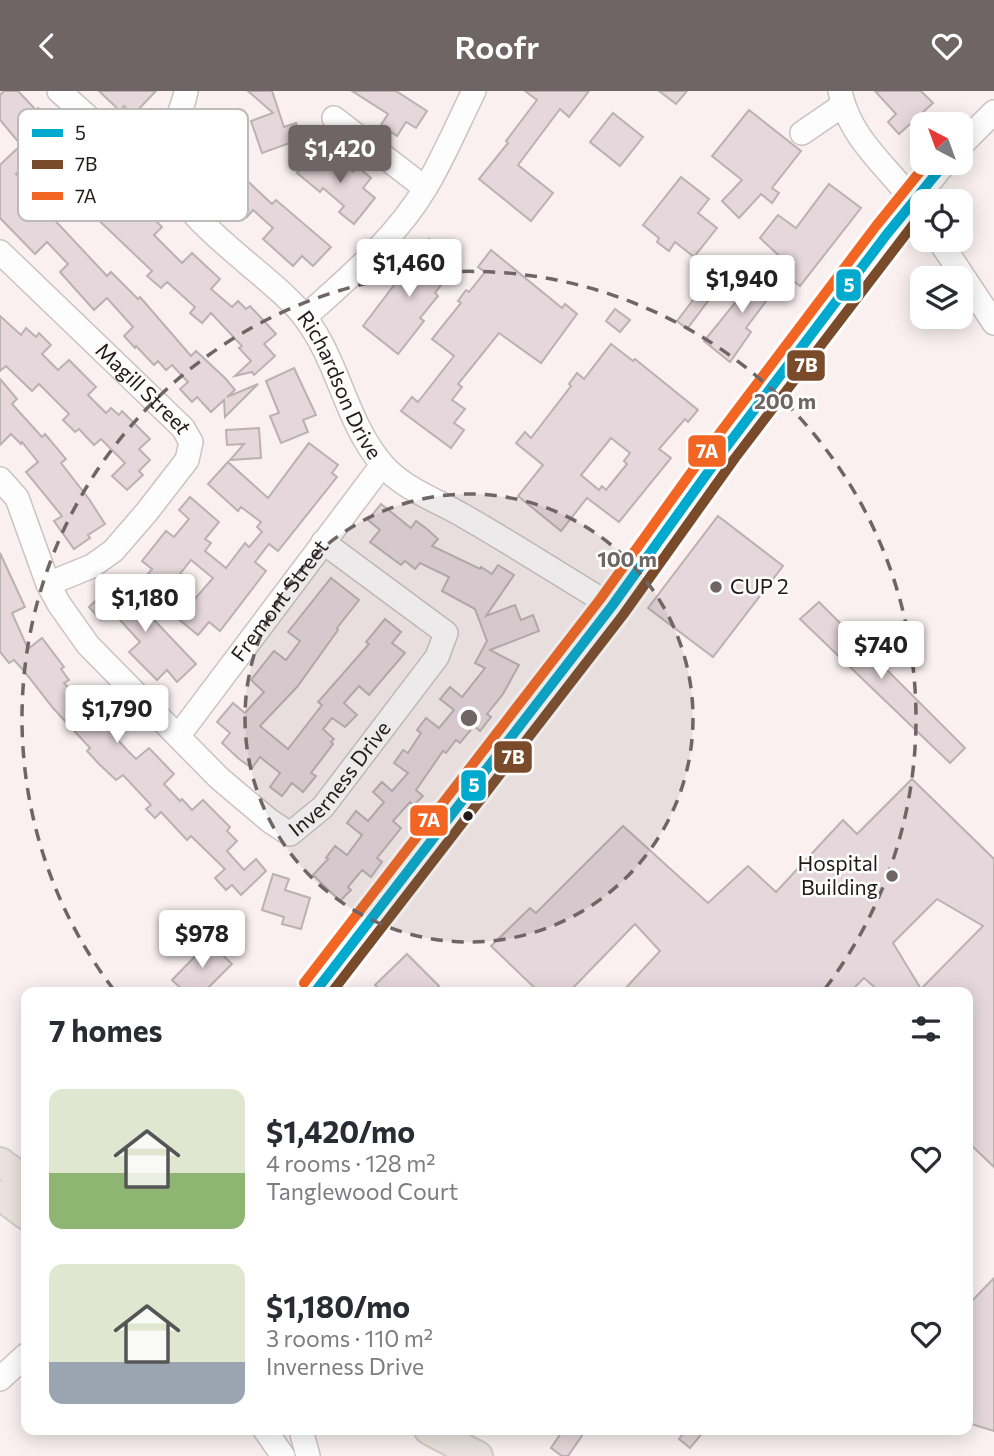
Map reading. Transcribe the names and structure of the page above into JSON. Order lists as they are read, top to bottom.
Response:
{
  "streets": {
    "street": [
      "Richardson Drive",
      "Magill Street",
      "Fremont Street",
      "Inverness Drive"
    ]
  },
  "crossings": [
    ["Richardson Drive", "Fremont Street"],
    ["Magill Street", "Inverness Drive"],
    ["Fremont Street", "Inverness Drive"]
  ],
  "places": ["CUP 2", "Hospital Building"],
  "lines": ["transit line 5", "transit line 7A", "transit line 7B"],
  "legend": ["5", "7B", "7A"],
  "north": "top left",
  "page": {
    "header": "Roofr",
    "price": [
      "$1,420",
      "$1,460",
      "$1,940",
      "$1,180",
      "$740",
      "$1,790",
      "$978"
    ],
    "heading": "7 homes",
    "list": [
      {
        "name": "$1,420/mo",
        "note": "4 rooms · 128 m² · Tanglewood Court"
      },
      {
        "name": "$1,180/mo",
        "note": "3 rooms · 110 m² · Inverness Drive"
      }
    ]
  },
  "rings": ["200 m", "100 m"]
}
